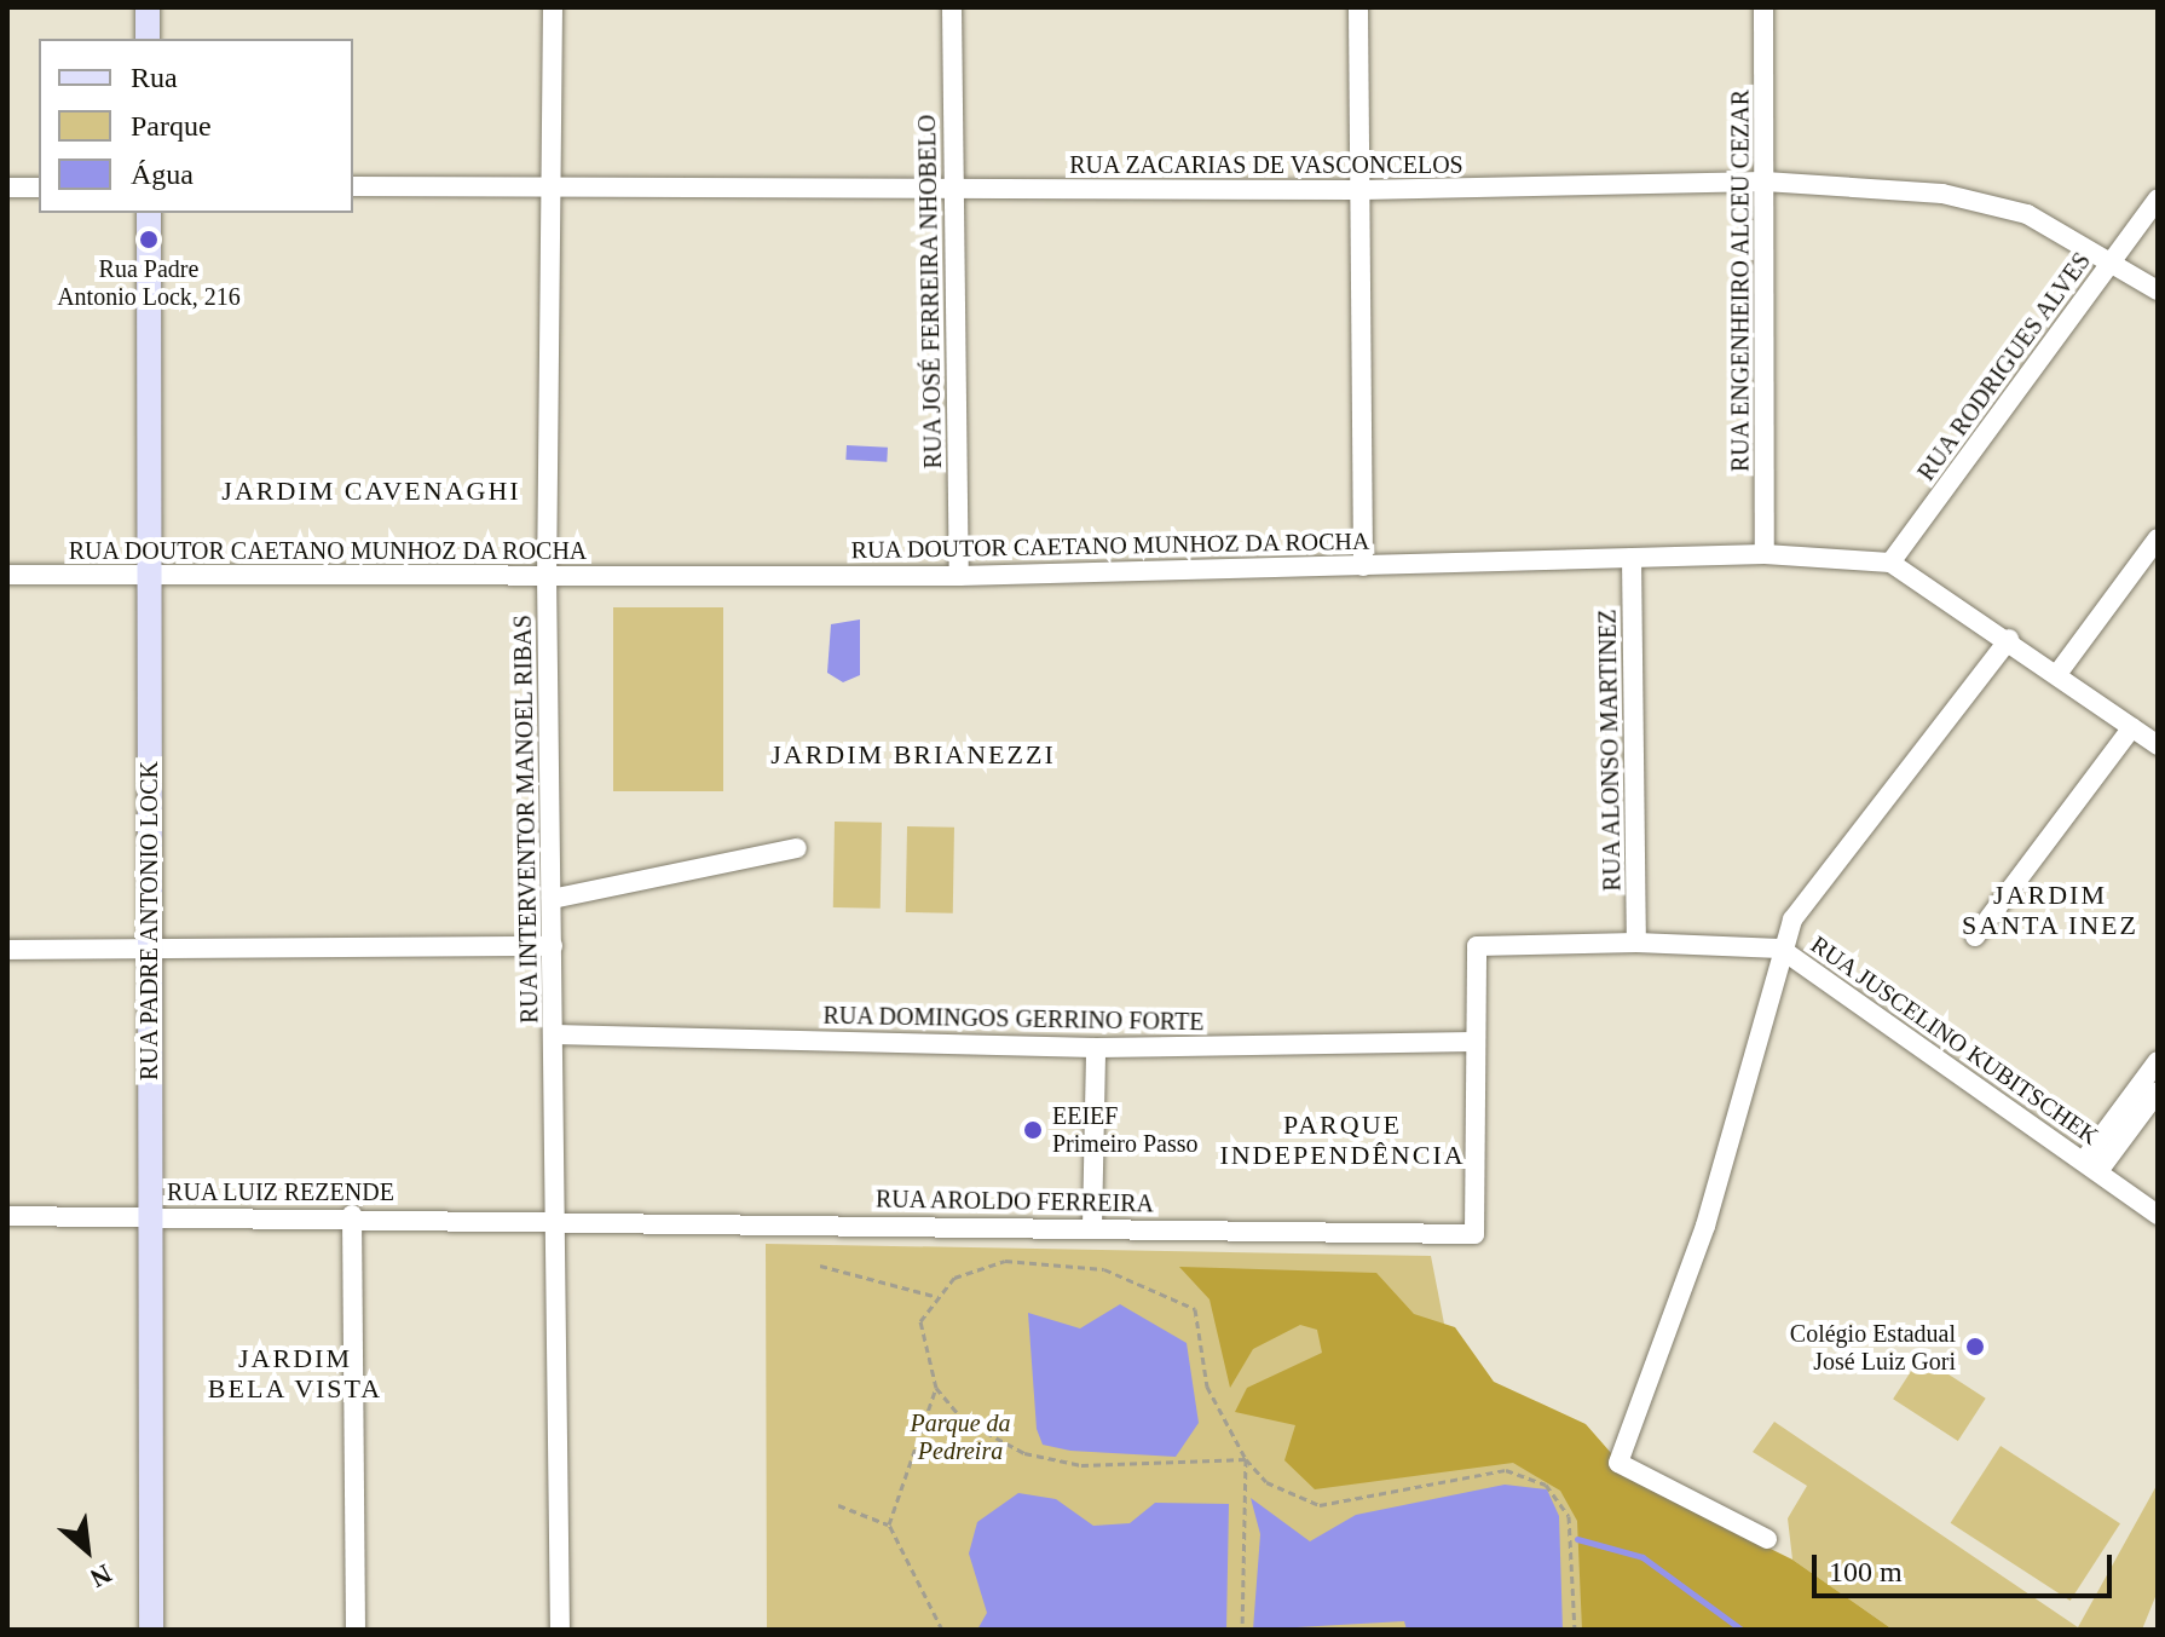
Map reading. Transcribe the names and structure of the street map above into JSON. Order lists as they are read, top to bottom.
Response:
{
  "streets": {
    "main road": ["RUA PADRE ANTONIO LOCK"],
    "street": [
      "RUA ZACARIAS DE VASCONCELOS",
      "RUA ENGENHEIRO ALCEU CEZAR",
      "RUA JOSÉ FERREIRA NHOBELO",
      "RUA RODRIGUES ALVES",
      "RUA DOUTOR CAETANO MUNHOZ DA ROCHA",
      "RUA ALONSO MARTINEZ",
      "RUA INTERVENTOR MANOEL RIBAS",
      "RUA DOMINGOS GERRINO FORTE",
      "RUA JUSCELINO KUBITSCHEK",
      "RUA LUIZ REZENDE",
      "RUA AROLDO FERREIRA"
    ]
  },
  "crossings": [
    ["RUA ZACARIAS DE VASCONCELOS", "RUA ENGENHEIRO ALCEU CEZAR"],
    ["RUA ZACARIAS DE VASCONCELOS", "RUA JOSÉ FERREIRA NHOBELO"],
    ["RUA ZACARIAS DE VASCONCELOS", "RUA RODRIGUES ALVES"],
    ["RUA ZACARIAS DE VASCONCELOS", "RUA INTERVENTOR MANOEL RIBAS"],
    ["RUA ENGENHEIRO ALCEU CEZAR", "RUA DOUTOR CAETANO MUNHOZ DA ROCHA"],
    ["RUA JOSÉ FERREIRA NHOBELO", "RUA DOUTOR CAETANO MUNHOZ DA ROCHA"],
    ["RUA RODRIGUES ALVES", "RUA DOUTOR CAETANO MUNHOZ DA ROCHA"],
    ["RUA DOUTOR CAETANO MUNHOZ DA ROCHA", "RUA ALONSO MARTINEZ"],
    ["RUA DOUTOR CAETANO MUNHOZ DA ROCHA", "RUA INTERVENTOR MANOEL RIBAS"],
    ["RUA DOUTOR CAETANO MUNHOZ DA ROCHA", "RUA PADRE ANTONIO LOCK"],
    ["RUA ALONSO MARTINEZ", "RUA JUSCELINO KUBITSCHEK"],
    ["RUA INTERVENTOR MANOEL RIBAS", "RUA DOMINGOS GERRINO FORTE"],
    ["RUA INTERVENTOR MANOEL RIBAS", "RUA LUIZ REZENDE"],
    ["RUA INTERVENTOR MANOEL RIBAS", "RUA AROLDO FERREIRA"],
    ["RUA PADRE ANTONIO LOCK", "RUA LUIZ REZENDE"],
    ["RUA DOMINGOS GERRINO FORTE", "RUA JUSCELINO KUBITSCHEK"],
    ["RUA DOMINGOS GERRINO FORTE", "RUA AROLDO FERREIRA"],
    ["RUA JUSCELINO KUBITSCHEK", "RUA AROLDO FERREIRA"],
    ["RUA LUIZ REZENDE", "RUA AROLDO FERREIRA"]
  ],
  "districts": [
    "JARDIM CAVENAGHI",
    "JARDIM BRIANEZZI",
    "JARDIM SANTA INEZ",
    "PARQUE INDEPENDÊNCIA",
    "JARDIM BELA VISTA"
  ],
  "parks": ["Parque da Pedreira"],
  "places": ["Rua Padre Antonio Lock, 216", "EEIEF Primeiro Passo", "Colégio Estadual José Luiz Gori"],
  "legend": ["Rua", "Parque", "Água"],
  "scale_bar": "100 m",
  "north": "bottom right"
}
